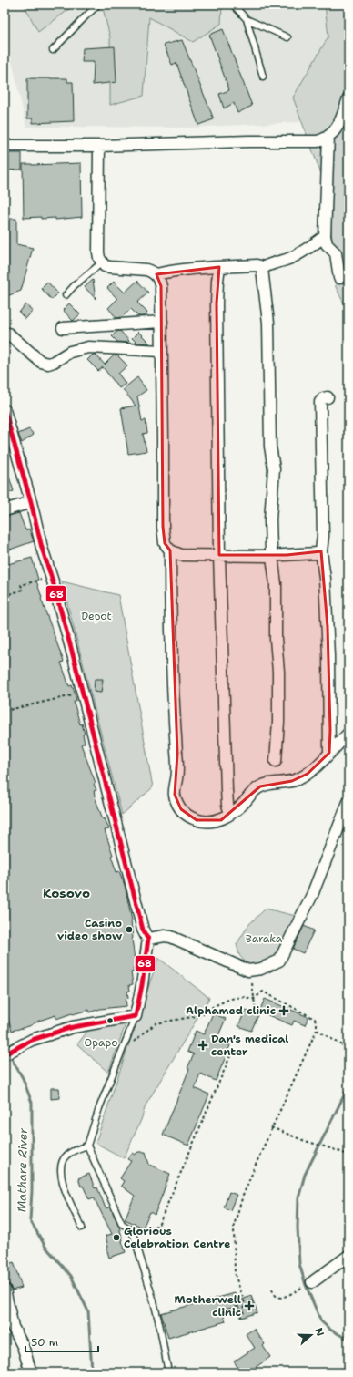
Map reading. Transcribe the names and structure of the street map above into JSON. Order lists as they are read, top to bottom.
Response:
{
  "districts": ["Kosovo"],
  "water": ["Mathare River"],
  "parks": ["Depot", "Baraka", "Opapo"],
  "places": {
    "other": ["Casino video show", "Glorious Celebration Centre"],
    "health": ["Alphamed clinic", "Dan's medical center", "Motherwell clinic"]
  },
  "lines": ["transit line 68"],
  "scale_bar": "50 m",
  "north": "right"
}
